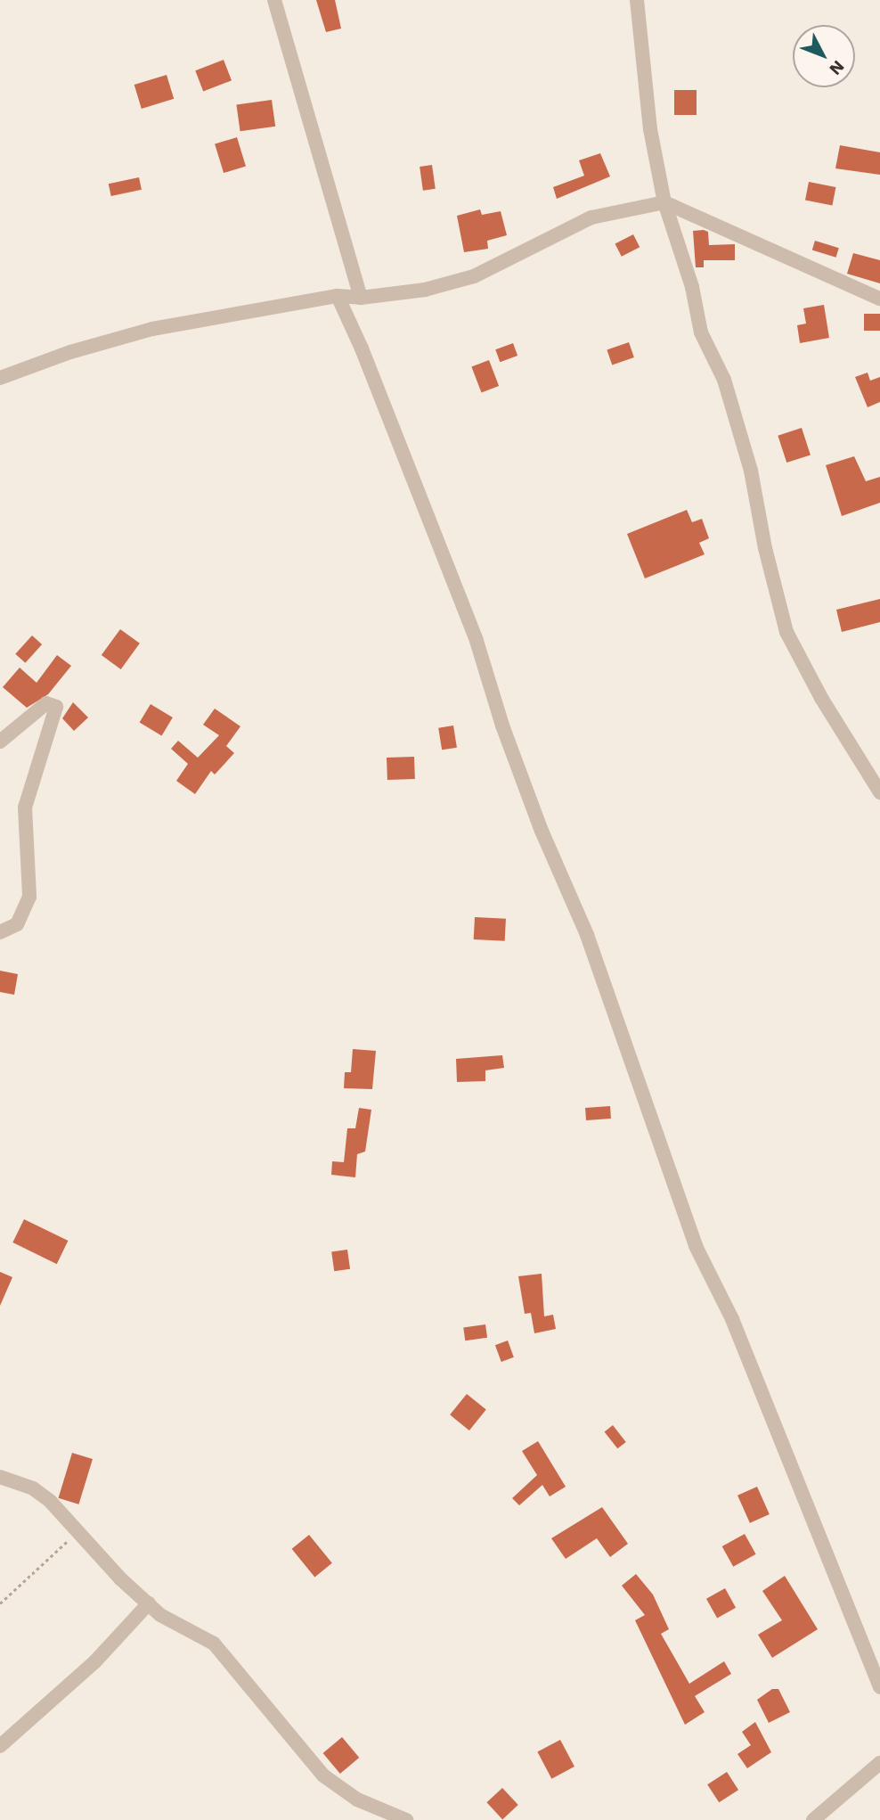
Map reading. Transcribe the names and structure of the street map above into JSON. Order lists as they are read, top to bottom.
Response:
{
  "north": "bottom right"
}
